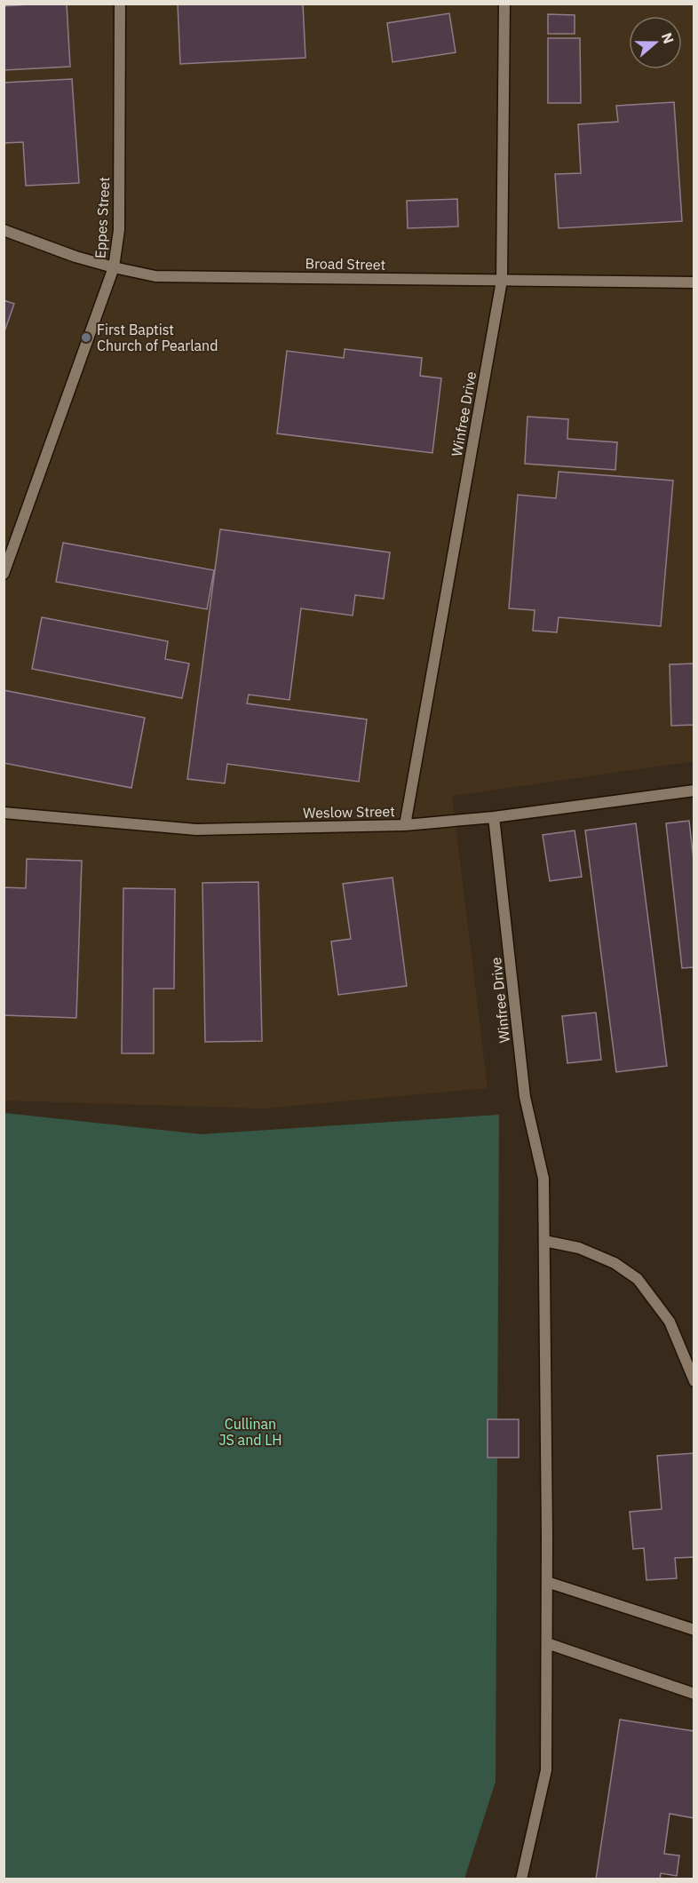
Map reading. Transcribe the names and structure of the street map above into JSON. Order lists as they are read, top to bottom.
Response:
{
  "streets": {
    "street": [
      "Eppes Street",
      "Broad Street",
      "Winfree Drive",
      "Weslow Street"
    ]
  },
  "crossings": [
    ["Eppes Street", "Broad Street"],
    ["Broad Street", "Winfree Drive"],
    ["Winfree Drive", "Weslow Street"]
  ],
  "parks": ["Cullinan JS and LH"],
  "places": ["First Baptist Church of Pearland"],
  "north": "right"
}
